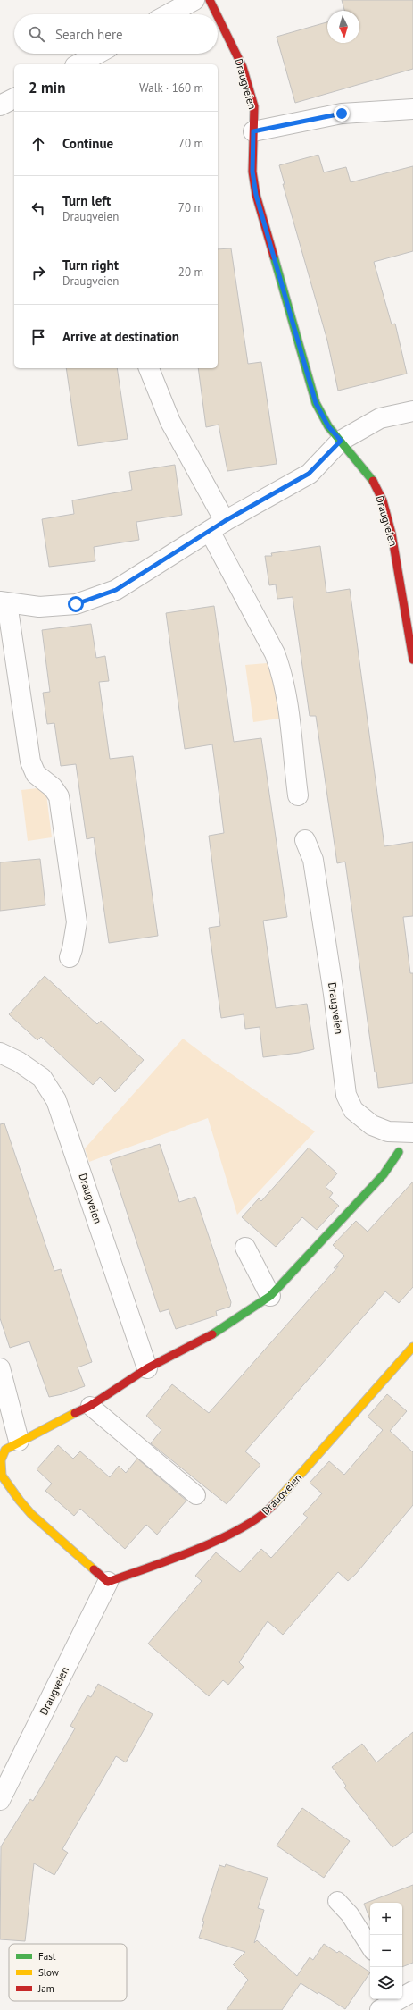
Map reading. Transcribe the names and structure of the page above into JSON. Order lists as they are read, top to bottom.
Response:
{
  "streets": {
    "street": ["Draugveien"]
  },
  "legend": ["Fast", "Slow", "Jam"],
  "north": "bottom",
  "page": {
    "search": "Search here",
    "heading": ["2 min", "Walk · 160 m"],
    "list": [
      ["Continue", "70 m"],
      ["Turn left", "Draugveien", "70 m"],
      ["Turn right", "Draugveien", "20 m"],
      "Arrive at destination"
    ],
    "map_buttons": ["+", "−"]
  }
}
